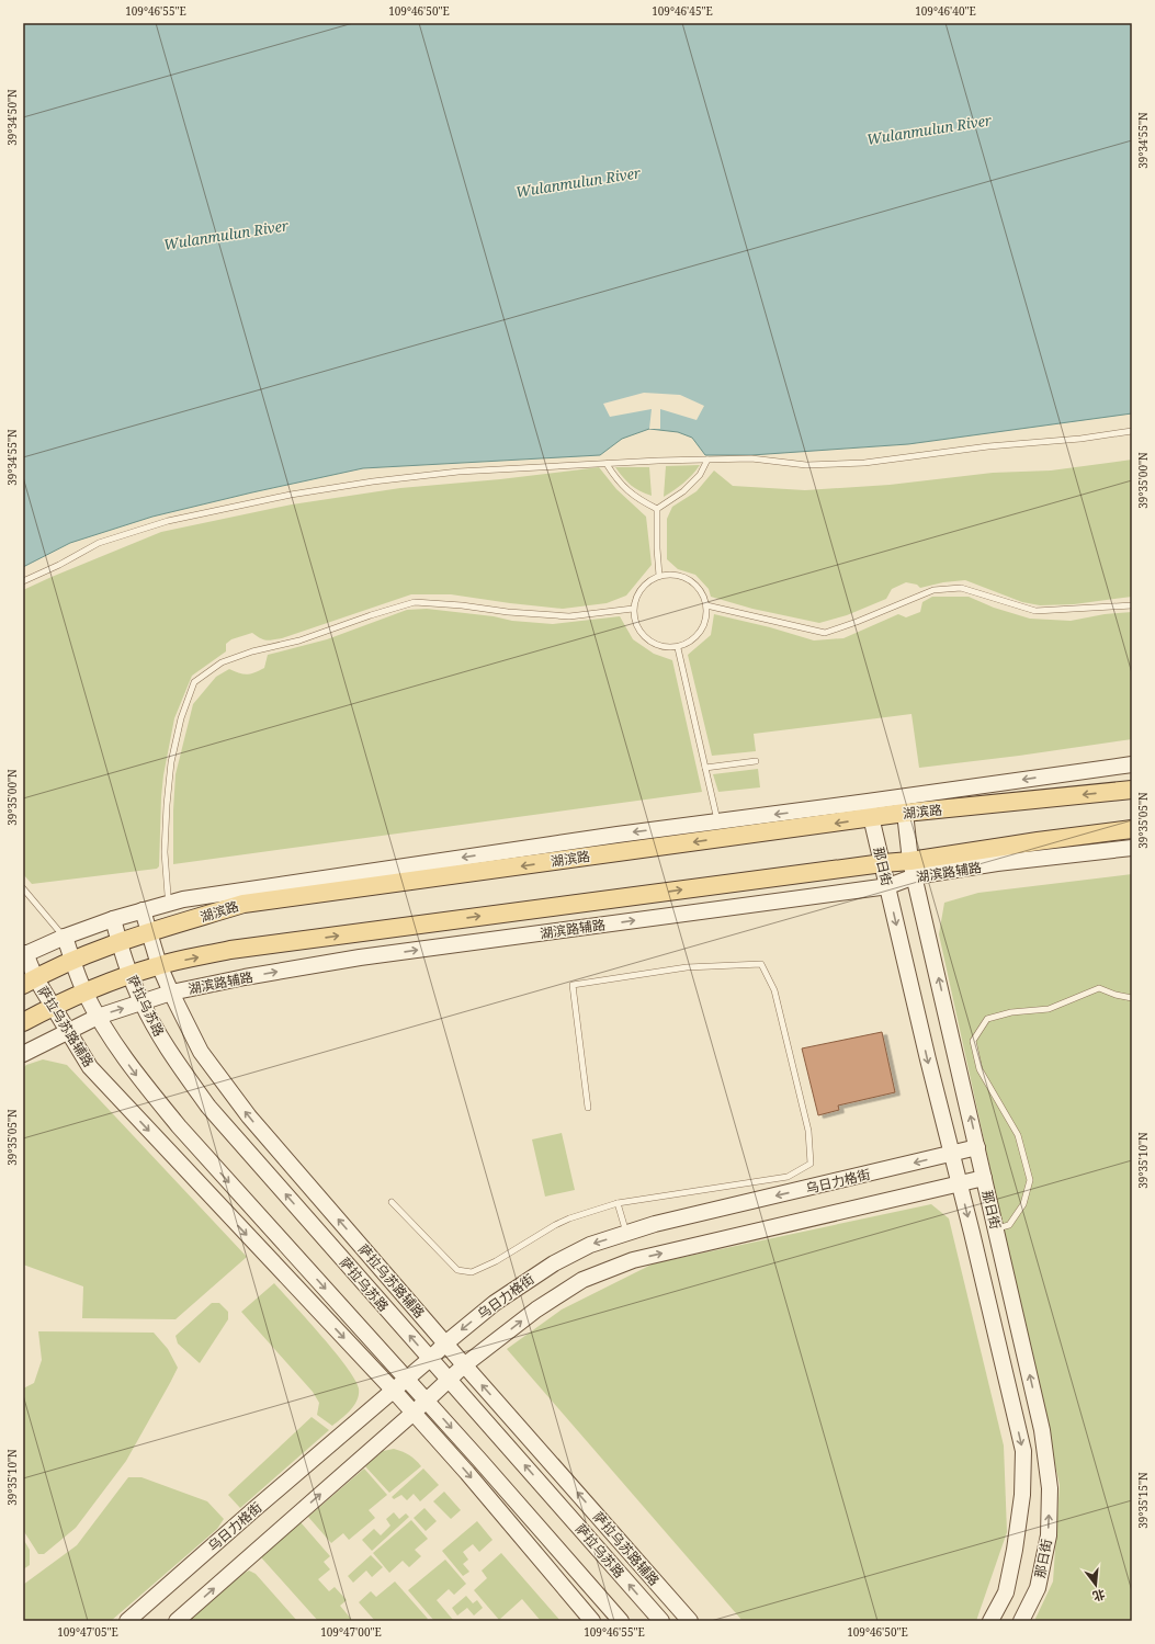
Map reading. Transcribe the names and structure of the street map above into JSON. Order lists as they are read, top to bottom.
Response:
{
  "streets": {
    "main road": ["湖滨路"],
    "street": [
      "那日街",
      "湖滨路辅路",
      "萨拉乌苏路",
      "萨拉乌苏路辅路",
      "乌日力格街"
    ]
  },
  "crossings": [
    ["湖滨路", "那日街"],
    ["湖滨路", "萨拉乌苏路"],
    ["湖滨路", "萨拉乌苏路辅路"],
    ["那日街", "湖滨路辅路"],
    ["那日街", "乌日力格街"],
    ["湖滨路辅路", "萨拉乌苏路"],
    ["湖滨路辅路", "萨拉乌苏路辅路"],
    ["萨拉乌苏路", "乌日力格街"],
    ["萨拉乌苏路辅路", "乌日力格街"]
  ],
  "water": ["Wulanmulun River"],
  "north": "bottom",
  "coordinates": [
    "109°46'55\"E",
    "109°46'50\"E",
    "109°46'45\"E",
    "109°46'40\"E",
    "39°34'50\"N",
    "39°34'55\"N",
    "39°35'00\"N",
    "39°35'05\"N",
    "39°35'10\"N",
    "39°35'15\"N",
    "109°47'05\"E",
    "109°47'00\"E"
  ]
}
